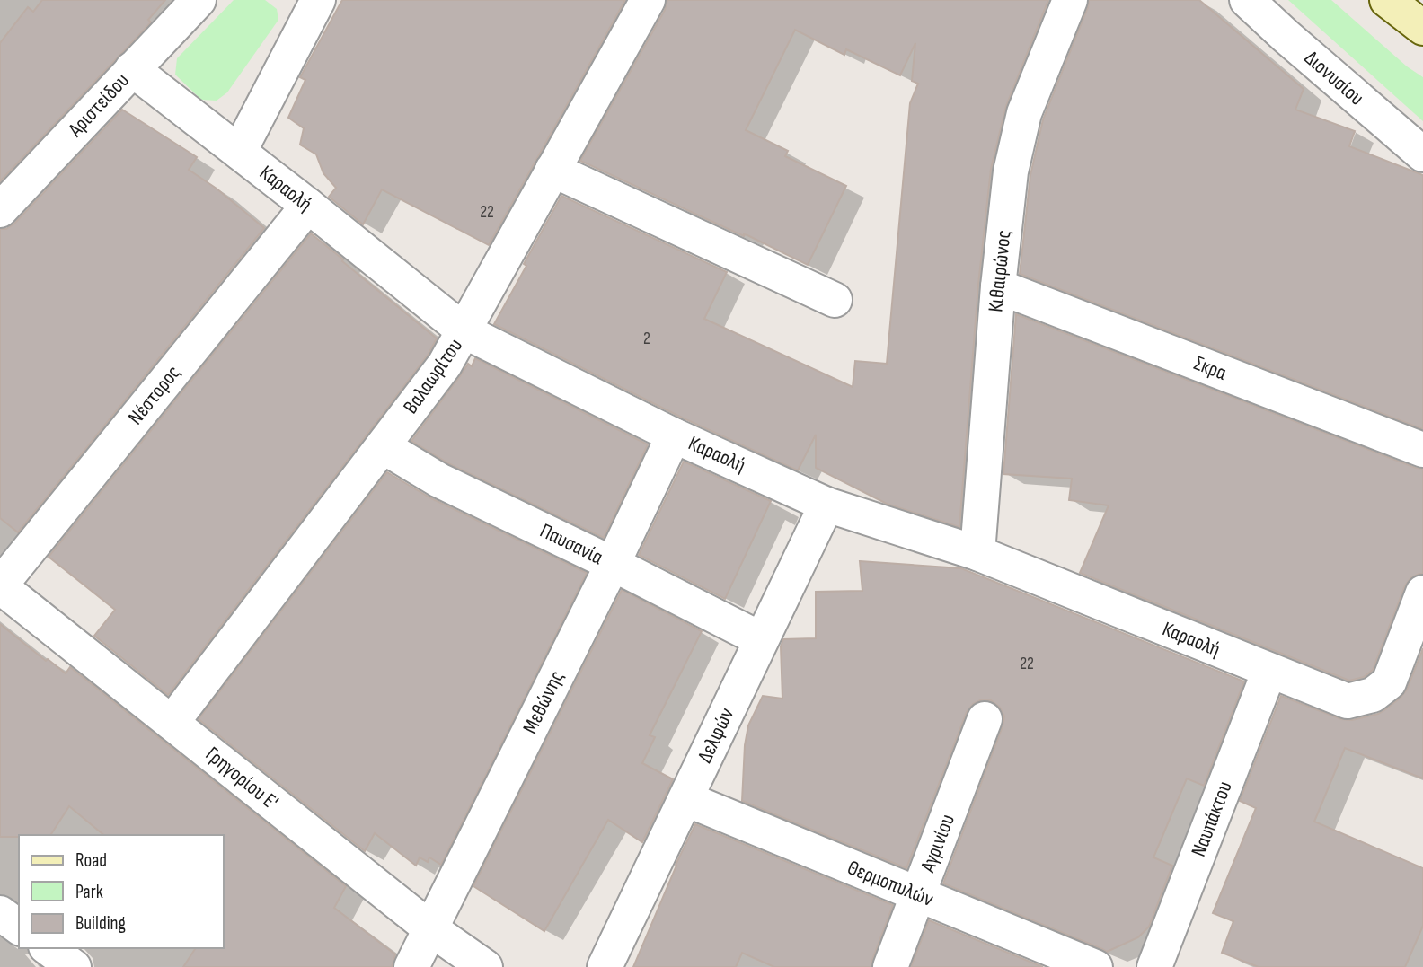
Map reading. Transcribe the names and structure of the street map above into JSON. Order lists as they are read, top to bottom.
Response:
{
  "streets": {
    "street": [
      "Διονυσίου",
      "Αριστείδου",
      "Καραολή",
      "Κιθαιρώνος",
      "Σκρα",
      "Βαλαωρίτου",
      "Νέστορος",
      "Παυσανία",
      "Μεθώνης",
      "Δελφών",
      "Γρηγορίου Ε'",
      "Ναυπάκτου",
      "Αγρινίου",
      "Θερμοπυλών"
    ]
  },
  "crossings": [
    ["Αριστείδου", "Καραολή"],
    ["Καραολή", "Κιθαιρώνος"],
    ["Καραολή", "Βαλαωρίτου"],
    ["Καραολή", "Νέστορος"],
    ["Καραολή", "Μεθώνης"],
    ["Καραολή", "Δελφών"],
    ["Καραολή", "Ναυπάκτου"],
    ["Κιθαιρώνος", "Σκρα"],
    ["Βαλαωρίτου", "Παυσανία"],
    ["Βαλαωρίτου", "Γρηγορίου Ε'"],
    ["Νέστορος", "Γρηγορίου Ε'"],
    ["Παυσανία", "Μεθώνης"],
    ["Παυσανία", "Δελφών"],
    ["Μεθώνης", "Γρηγορίου Ε'"],
    ["Δελφών", "Θερμοπυλών"],
    ["Αγρινίου", "Θερμοπυλών"]
  ],
  "house_numbers": ["22", "2", "22"],
  "legend": ["Road", "Park", "Building"]
}
